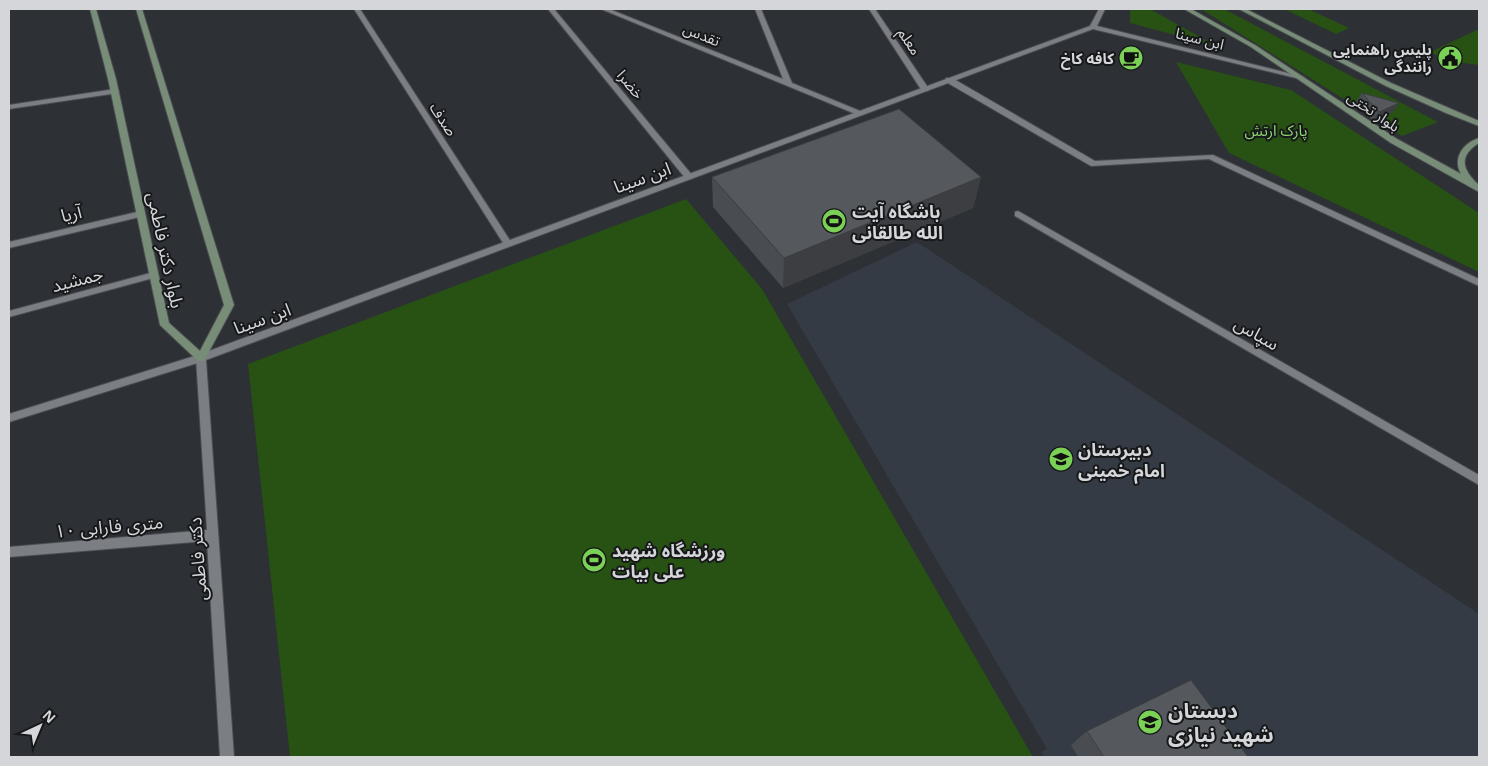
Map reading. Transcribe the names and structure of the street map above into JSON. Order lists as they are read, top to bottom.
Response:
{
  "streets": {
    "main road": ["بلوار تختی", "بلوار دکتر فاطمی"],
    "street": [
      "تقدس",
      "ابن سینا",
      "معلم",
      "خضرا",
      "صدف",
      "آریا",
      "جمشید",
      "سپاس",
      "۱۰ متری فارابی",
      "دکتر فاطمی"
    ]
  },
  "crossings": [
    ["تقدس", "ابن سینا"],
    ["ابن سینا", "معلم"],
    ["ابن سینا", "خضرا"],
    ["ابن سینا", "بلوار تختی"],
    ["ابن سینا", "صدف"],
    ["ابن سینا", "بلوار دکتر فاطمی"],
    ["ابن سینا", "دکتر فاطمی"],
    ["آریا", "بلوار دکتر فاطمی"],
    ["بلوار دکتر فاطمی", "جمشید"],
    ["بلوار دکتر فاطمی", "دکتر فاطمی"],
    ["۱۰ متری فارابی", "دکتر فاطمی"]
  ],
  "parks": ["پارک ارتش"],
  "places": {
    "cafe": ["کافه کاخ"],
    "public building": ["پلیس راهنمایی رانندگی"],
    "sports": ["باشگاه آیت الله طالقانی", "ورزشگاه شهید علی بیات"],
    "school or university": ["دبیرستان امام خمینی", "دبستان شهید نیازی"]
  },
  "north": "top right"
}
